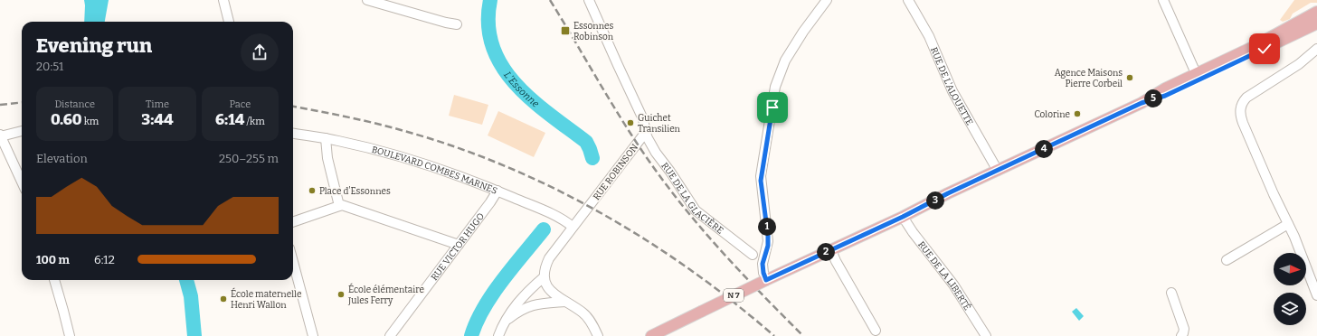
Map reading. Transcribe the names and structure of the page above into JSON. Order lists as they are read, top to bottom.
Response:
{
  "streets": {
    "main road": ["N 7"],
    "street": [
      "RUE DE L'ALOUETTE",
      "BOULEVARD COMBES MARNES",
      "RUE ROBINSON",
      "RUE DE LA GLACIÈRE",
      "RUE VICTOR HUGO",
      "RUE DE LA LIBERTÉ"
    ]
  },
  "crossings": [
    ["RUE DE L'ALOUETTE", "N 7"],
    ["BOULEVARD COMBES MARNES", "RUE ROBINSON"],
    ["BOULEVARD COMBES MARNES", "RUE VICTOR HUGO"],
    ["RUE ROBINSON", "RUE DE LA GLACIÈRE"],
    ["RUE DE LA LIBERTÉ", "N 7"]
  ],
  "water": ["L'Essonne"],
  "places": {
    "transit": ["Essonnes Robinson"],
    "other": [
      "Agence Maisons Pierre Corbeil",
      "Colorine",
      "Guichet Transilien",
      "Place d'Essonnes",
      "École élémentaire Jules Ferry",
      "École maternelle Henri Wallon"
    ]
  },
  "north": "right",
  "page": {
    "heading": ["Evening run", "20:51"],
    "stats": [
      ["Distance", "0.60 km"],
      ["Time", "3:44"],
      ["Pace", "6:14 /km"]
    ],
    "pins": [
      "5",
      "4",
      "3",
      "1",
      "2"
    ],
    "chart": ["Elevation", "250–255 m"],
    "list": [
      {
        "name": "100 m",
        "note": "6:12"
      }
    ]
  }
}
